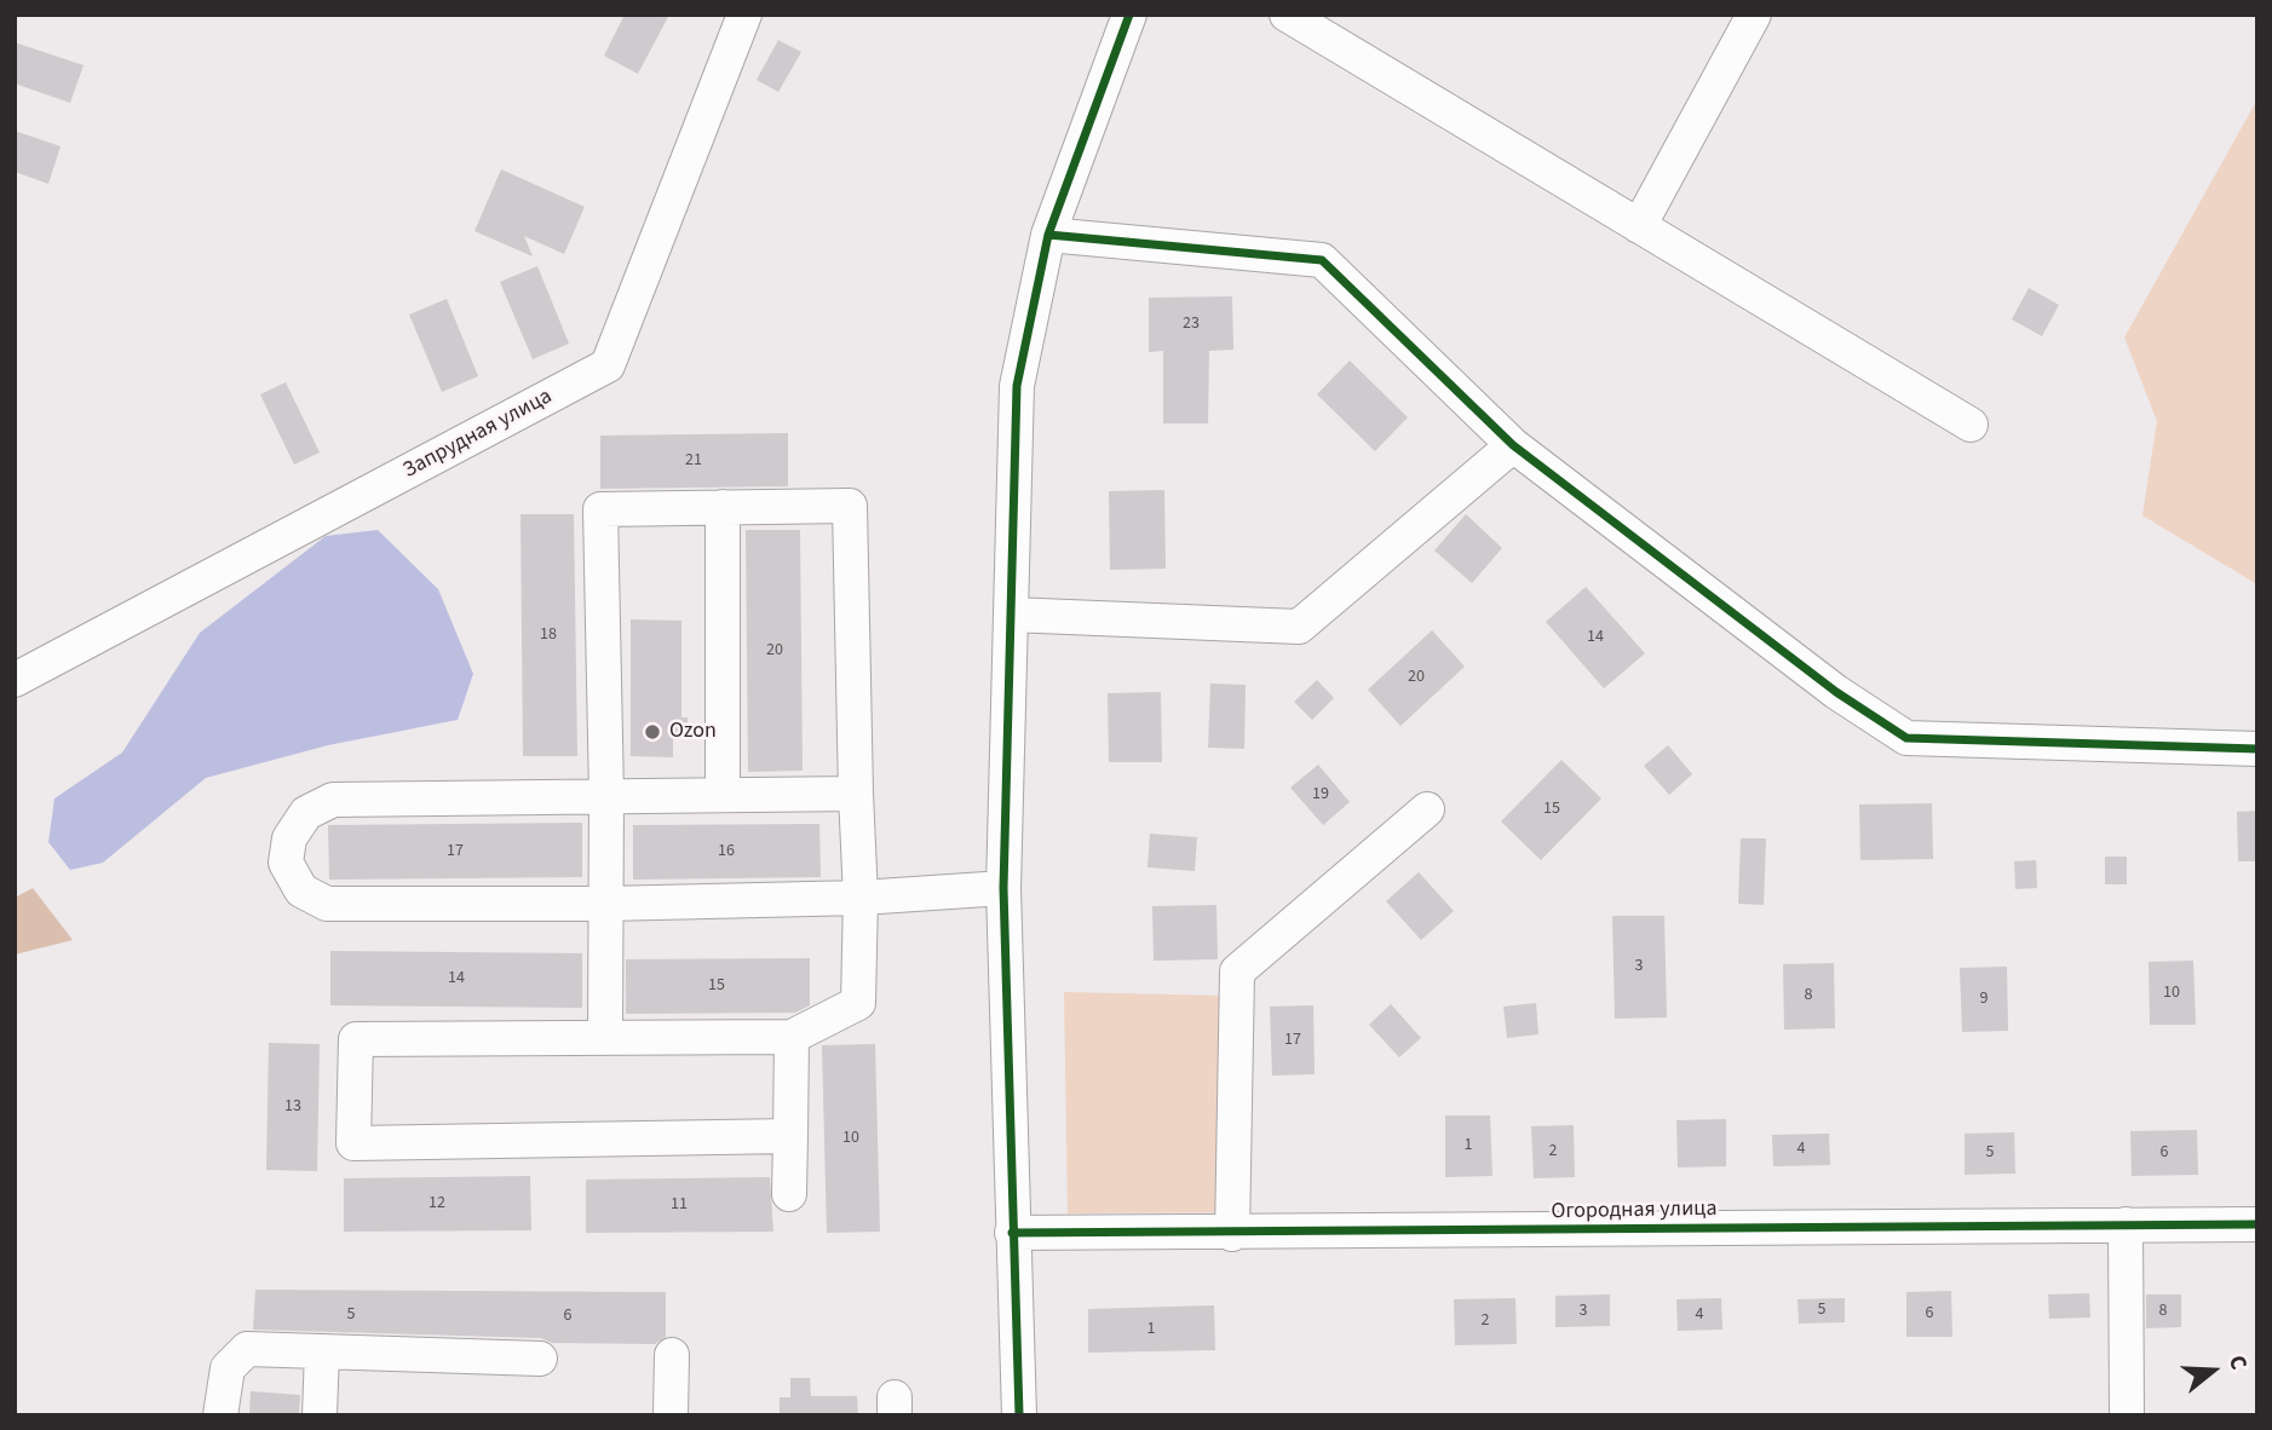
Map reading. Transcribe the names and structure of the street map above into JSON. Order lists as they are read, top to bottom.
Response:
{
  "streets": {
    "street": ["Запрудная улица", "Огородная улица"]
  },
  "places": ["Ozon"],
  "house_numbers": [
    "23",
    "21",
    "18",
    "14",
    "20",
    "20",
    "19",
    "15",
    "17",
    "16",
    "3",
    "14",
    "15",
    "10",
    "8",
    "9",
    "17",
    "13",
    "10",
    "1",
    "4",
    "2",
    "5",
    "6",
    "12",
    "11",
    "5",
    "3",
    "8",
    "6",
    "5",
    "4",
    "6",
    "2",
    "1"
  ],
  "north": "right"
}
